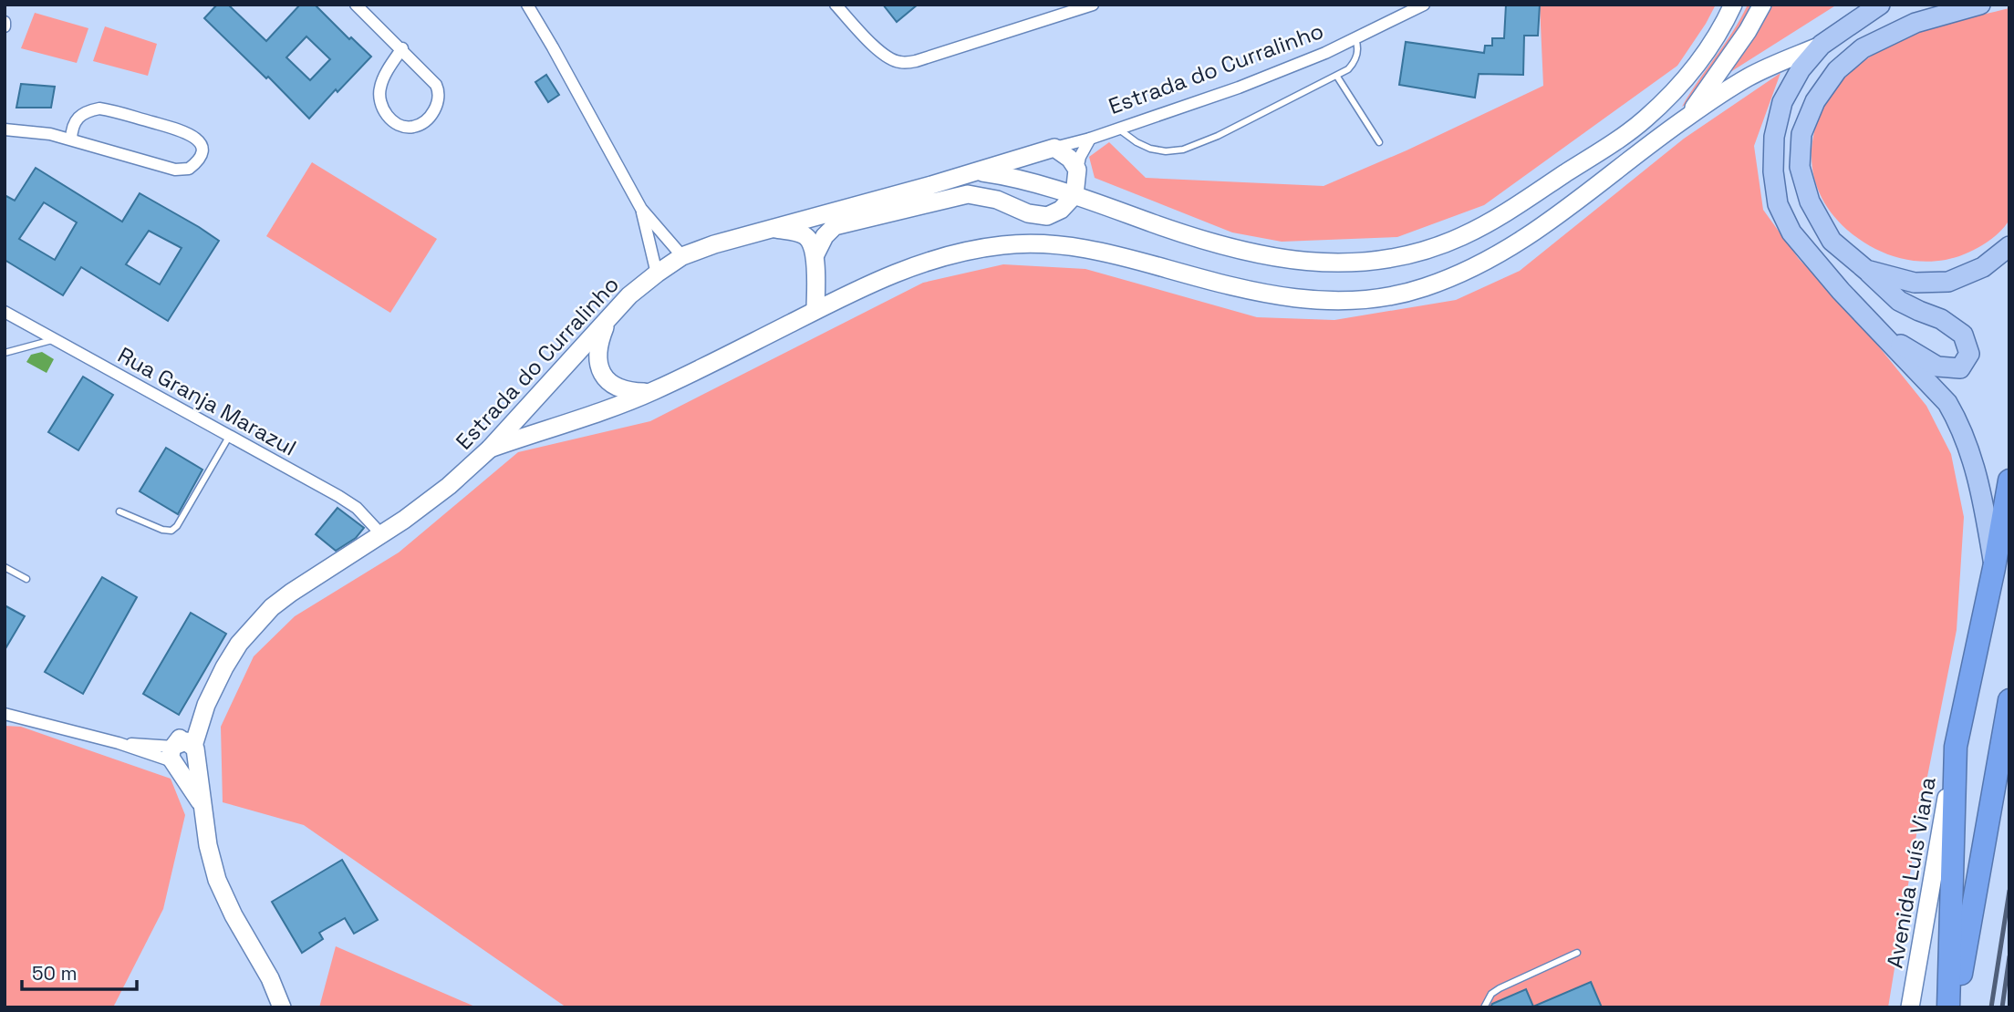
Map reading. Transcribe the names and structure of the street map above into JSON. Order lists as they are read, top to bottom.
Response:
{
  "streets": {
    "street": ["Estrada do Curralinho", "Rua Granja Marazul", "Avenida Luís Viana"]
  },
  "crossings": [
    ["Estrada do Curralinho", "Rua Granja Marazul"]
  ],
  "scale_bar": "50 m"
}
